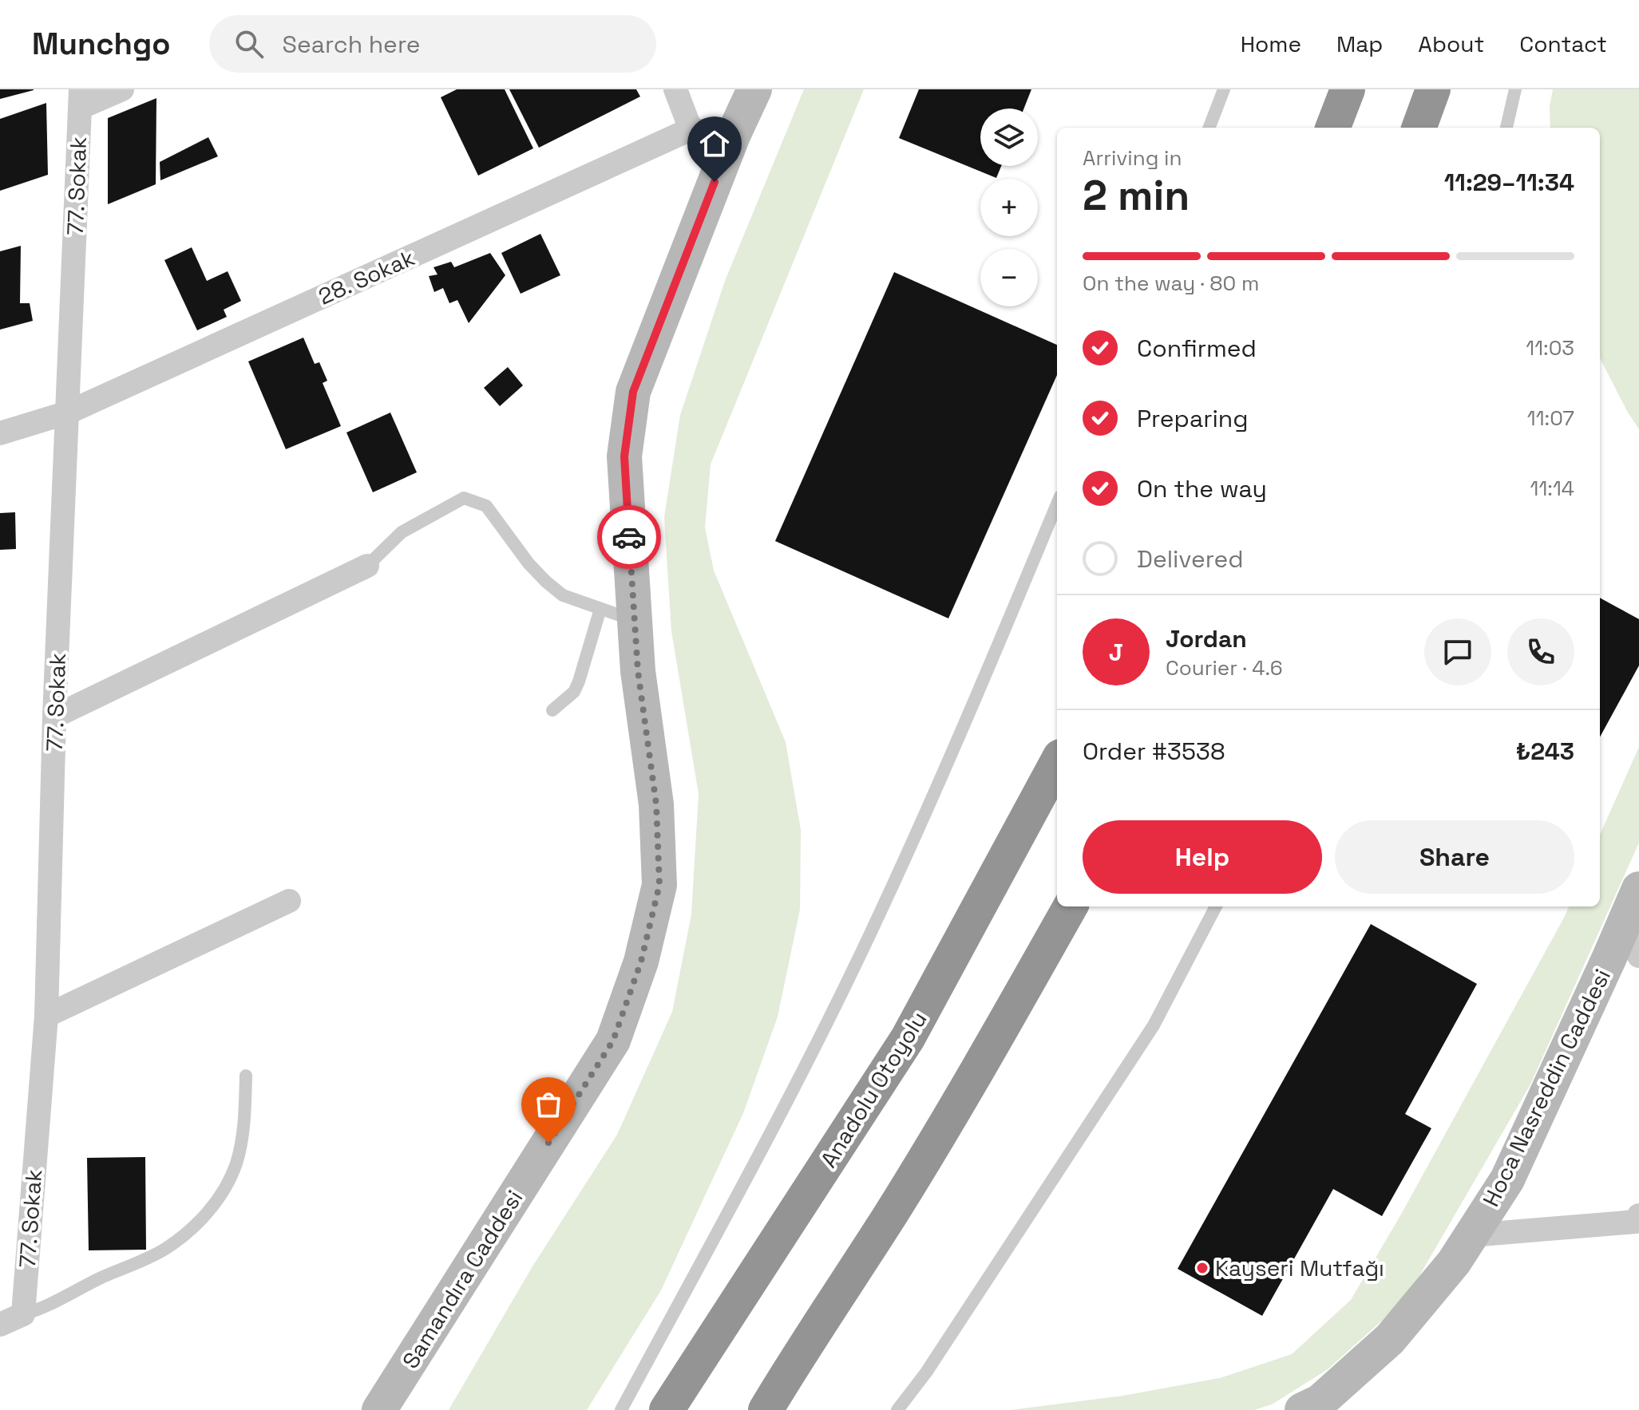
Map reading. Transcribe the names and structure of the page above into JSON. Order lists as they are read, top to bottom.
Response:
{
  "streets": {
    "highway": ["Anadolu Otoyolu"],
    "main road": ["Hoca Nasreddin Caddesi", "Samandıra Caddesi"],
    "street": ["77. Sokak", "28. Sokak"]
  },
  "crossings": [
    ["77. Sokak", "28. Sokak"]
  ],
  "places": ["Kayseri Mutfağı"],
  "page": {
    "header": "Munchgo",
    "search": "Search here",
    "nav": [
      "Home",
      "Map",
      "About",
      "Contact"
    ],
    "map_buttons": ["+", "−"],
    "heading": ["2 min", "Arriving in", "11:29–11:34"],
    "panel": [
      "Jordan",
      "Courier · 4.6",
      "Order #3538",
      "₺243"
    ],
    "bar": "On the way · 80 m",
    "list": [
      ["Confirmed", "11:03"],
      ["Preparing", "11:07"],
      ["On the way", "11:14"],
      "Delivered"
    ],
    "round": "J",
    "buttons": ["Help", "Share"]
  }
}
